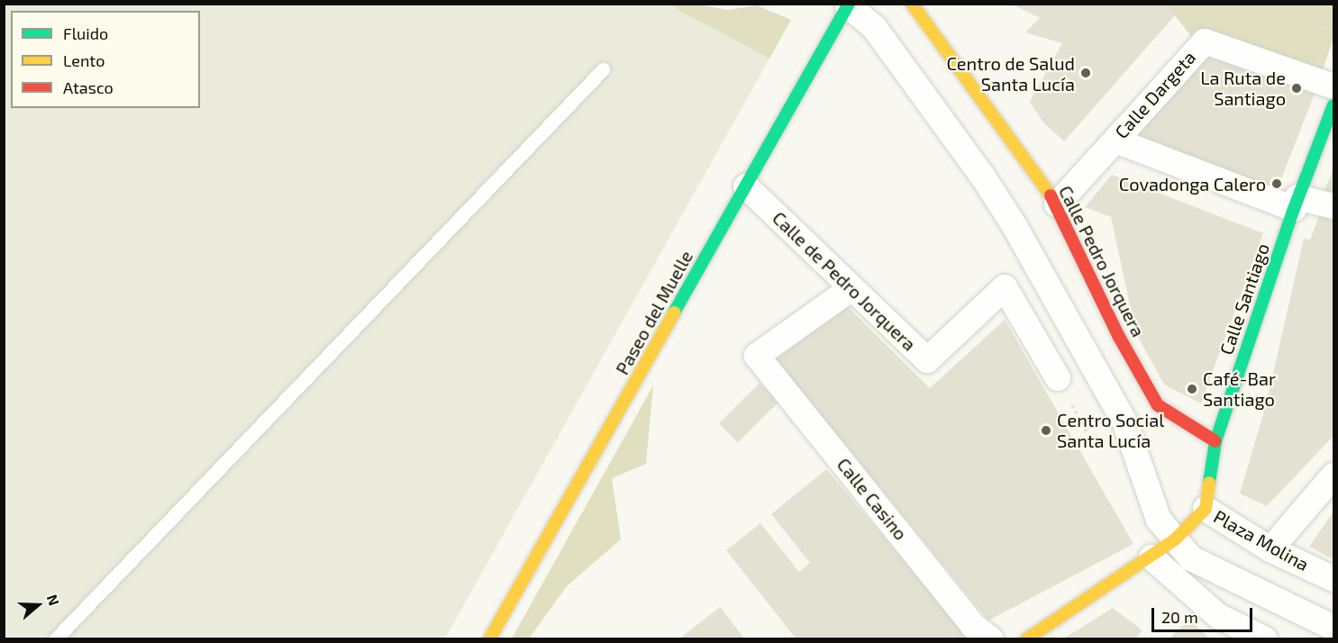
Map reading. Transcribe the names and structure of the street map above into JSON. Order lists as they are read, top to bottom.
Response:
{
  "streets": {
    "street": [
      "Calle Dargeta",
      "Calle Pedro Jorquera",
      "Calle de Pedro Jorquera",
      "Calle Santiago",
      "Paseo del Muelle",
      "Calle Casino",
      "Plaza Molina"
    ]
  },
  "crossings": [
    ["Calle Dargeta", "Calle Pedro Jorquera"],
    ["Calle Pedro Jorquera", "Calle Santiago"],
    ["Calle de Pedro Jorquera", "Paseo del Muelle"],
    ["Calle de Pedro Jorquera", "Calle Casino"],
    ["Calle Santiago", "Plaza Molina"]
  ],
  "places": [
    "Centro de Salud Santa Lucía",
    "La Ruta de Santiago",
    "Covadonga Calero",
    "Café-Bar Santiago",
    "Centro Social Santa Lucía"
  ],
  "legend": ["Fluido", "Lento", "Atasco"],
  "scale_bar": "20 m",
  "north": "right"
}
